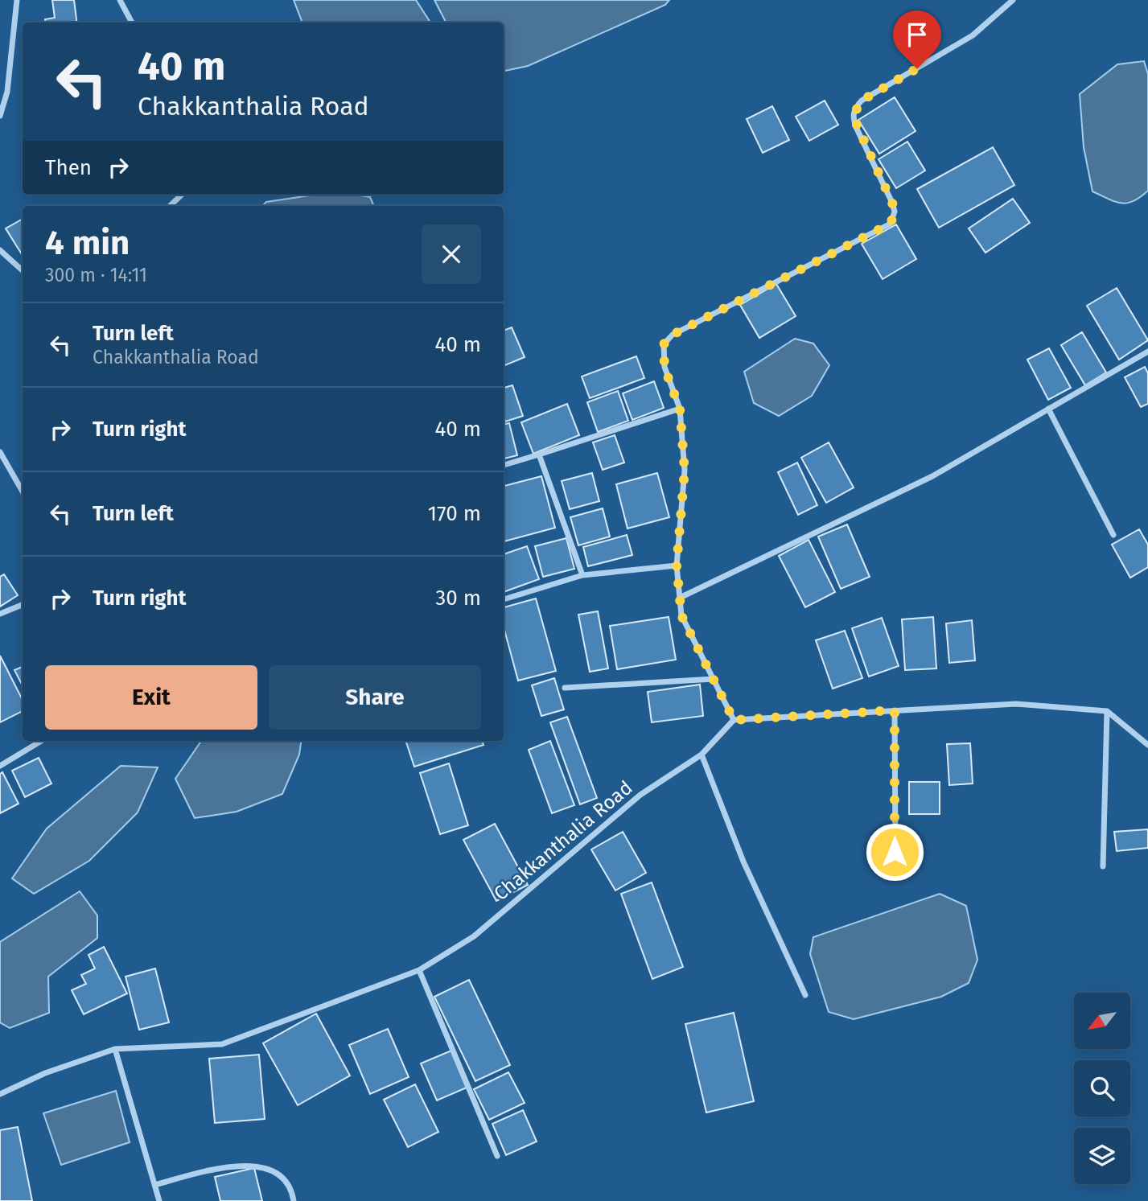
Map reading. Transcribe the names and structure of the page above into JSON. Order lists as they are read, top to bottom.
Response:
{
  "streets": {
    "street": ["Chakkanthalia Road"]
  },
  "north": "bottom left",
  "page": {
    "turn": ["40 m", "Chakkanthalia Road"],
    "then": "Then",
    "heading": ["4 min", "300 m · 14:11"],
    "list": [
      {
        "name": "Turn left",
        "note": "Chakkanthalia Road",
        "value": "40 m"
      },
      {
        "name": "Turn right",
        "value": "40 m"
      },
      {
        "name": "Turn left",
        "value": "170 m"
      },
      {
        "name": "Turn right",
        "value": "30 m"
      }
    ],
    "buttons": ["Exit", "Share"]
  }
}
